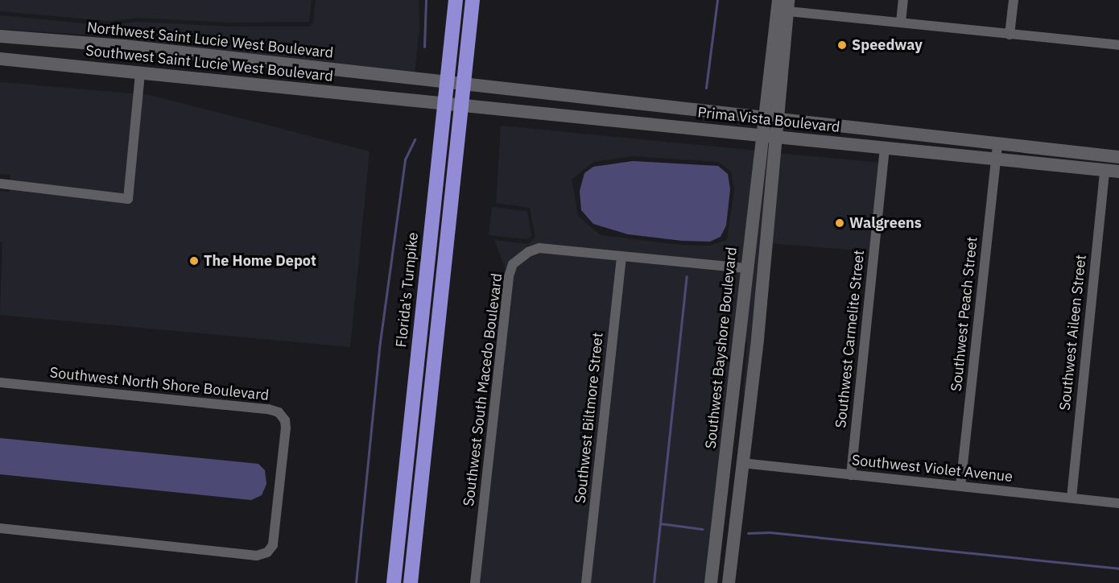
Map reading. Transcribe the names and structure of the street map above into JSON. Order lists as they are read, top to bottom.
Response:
{
  "streets": {
    "highway": ["Florida's Turnpike"],
    "main road": [
      "Northwest Saint Lucie West Boulevard",
      "Southwest Saint Lucie West Boulevard",
      "Prima Vista Boulevard",
      "Southwest Bayshore Boulevard"
    ],
    "street": [
      "Southwest Peach Street",
      "Southwest Aileen Street",
      "Southwest Carmelite Street",
      "Southwest North Shore Boulevard",
      "Southwest South Macedo Boulevard",
      "Southwest Biltmore Street",
      "Southwest Violet Avenue"
    ]
  },
  "crossings": [
    ["Northwest Saint Lucie West Boulevard", "Prima Vista Boulevard"],
    ["Southwest Saint Lucie West Boulevard", "Prima Vista Boulevard"],
    ["Prima Vista Boulevard", "Southwest Peach Street"],
    ["Prima Vista Boulevard", "Southwest Aileen Street"],
    ["Prima Vista Boulevard", "Southwest Carmelite Street"],
    ["Prima Vista Boulevard", "Southwest Bayshore Boulevard"],
    ["Southwest Peach Street", "Southwest Violet Avenue"],
    ["Southwest Aileen Street", "Southwest Violet Avenue"],
    ["Southwest Carmelite Street", "Southwest Violet Avenue"],
    ["Southwest Bayshore Boulevard", "Southwest South Macedo Boulevard"],
    ["Southwest South Macedo Boulevard", "Southwest Biltmore Street"]
  ],
  "places": ["Speedway", "Walgreens", "The Home Depot"]
}
